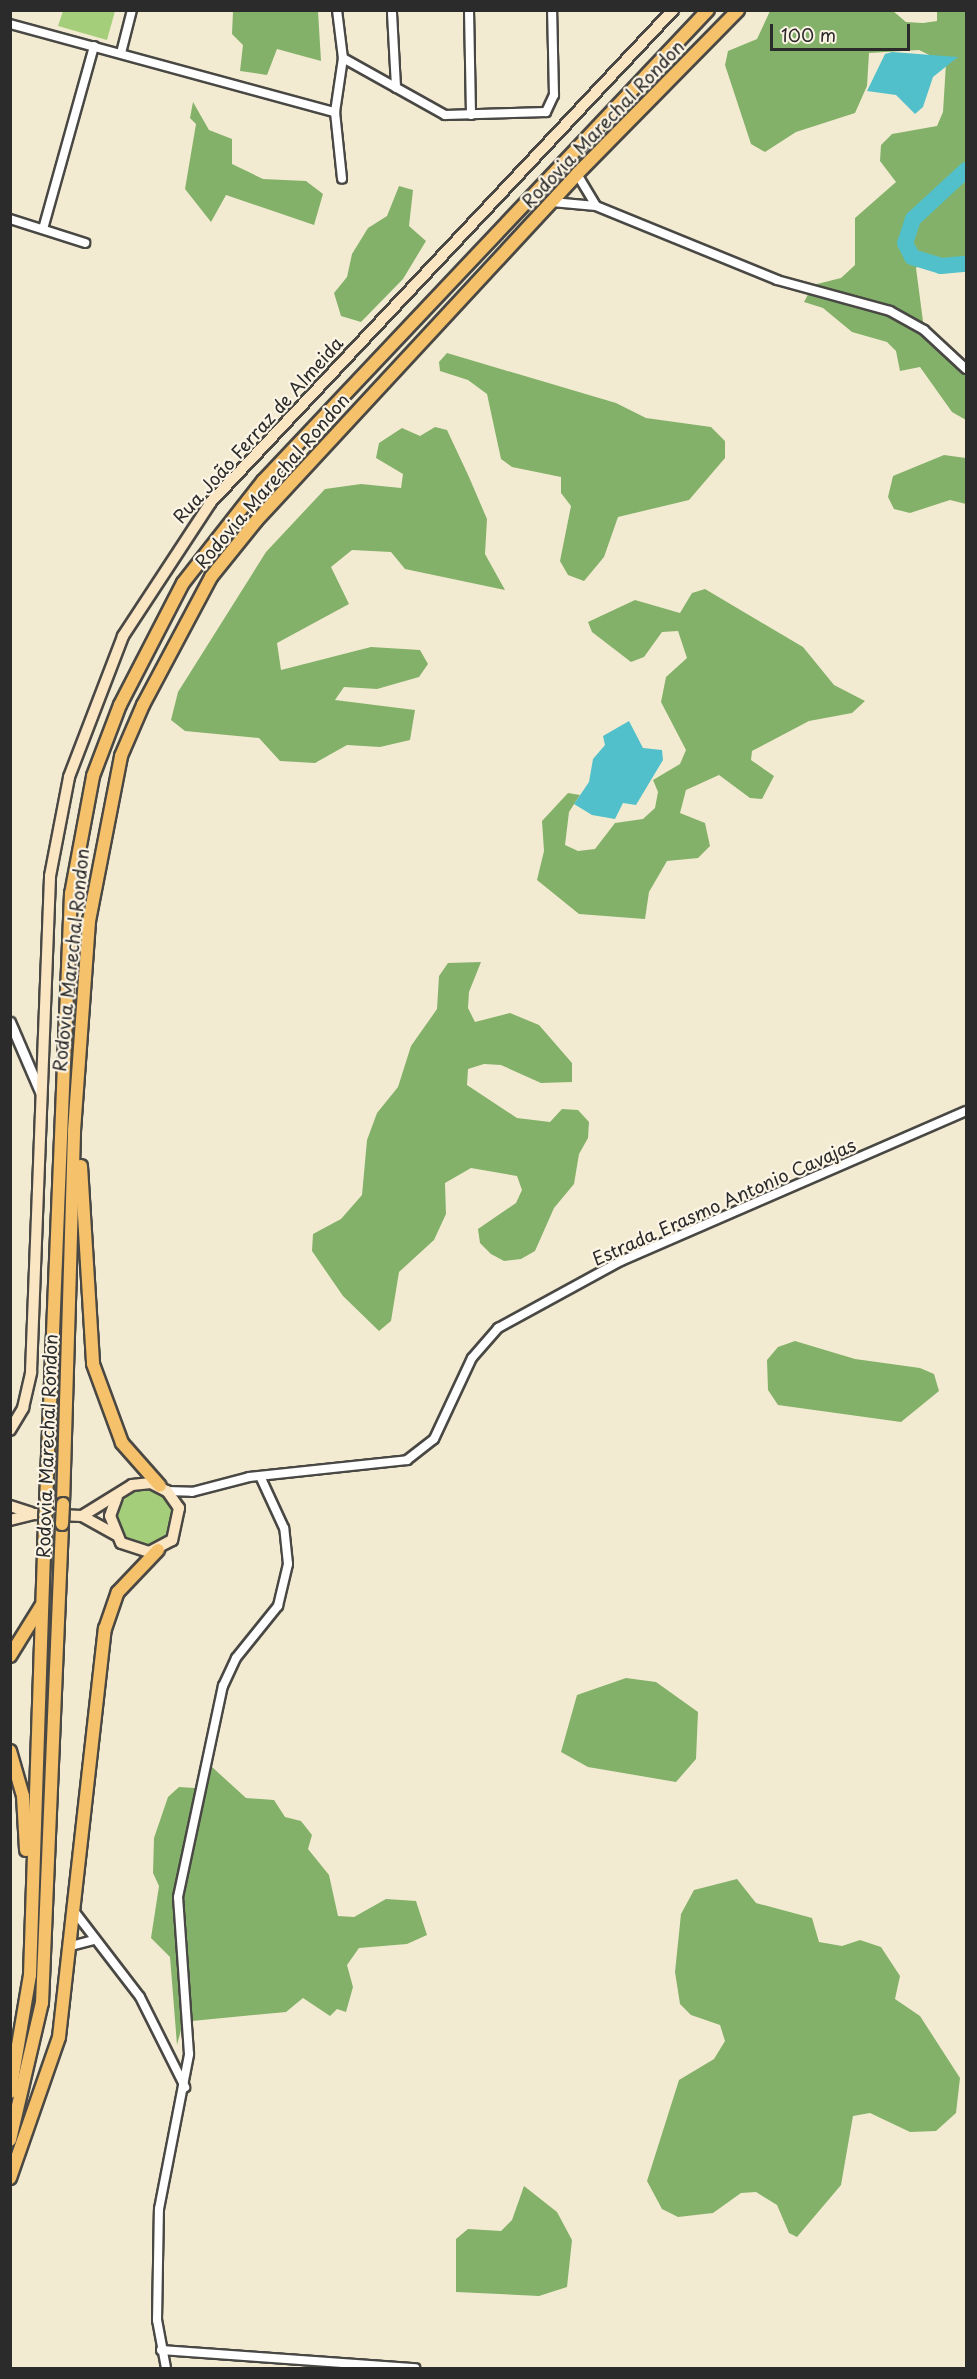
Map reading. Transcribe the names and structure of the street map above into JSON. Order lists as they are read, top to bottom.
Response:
{
  "streets": {
    "highway": ["Rodovia Marechal Rondon"],
    "main road": ["Rua João Ferraz de Almeida"],
    "street": ["Estrada Erasmo Antonio Cavajas"]
  },
  "scale_bar": "100 m"
}
